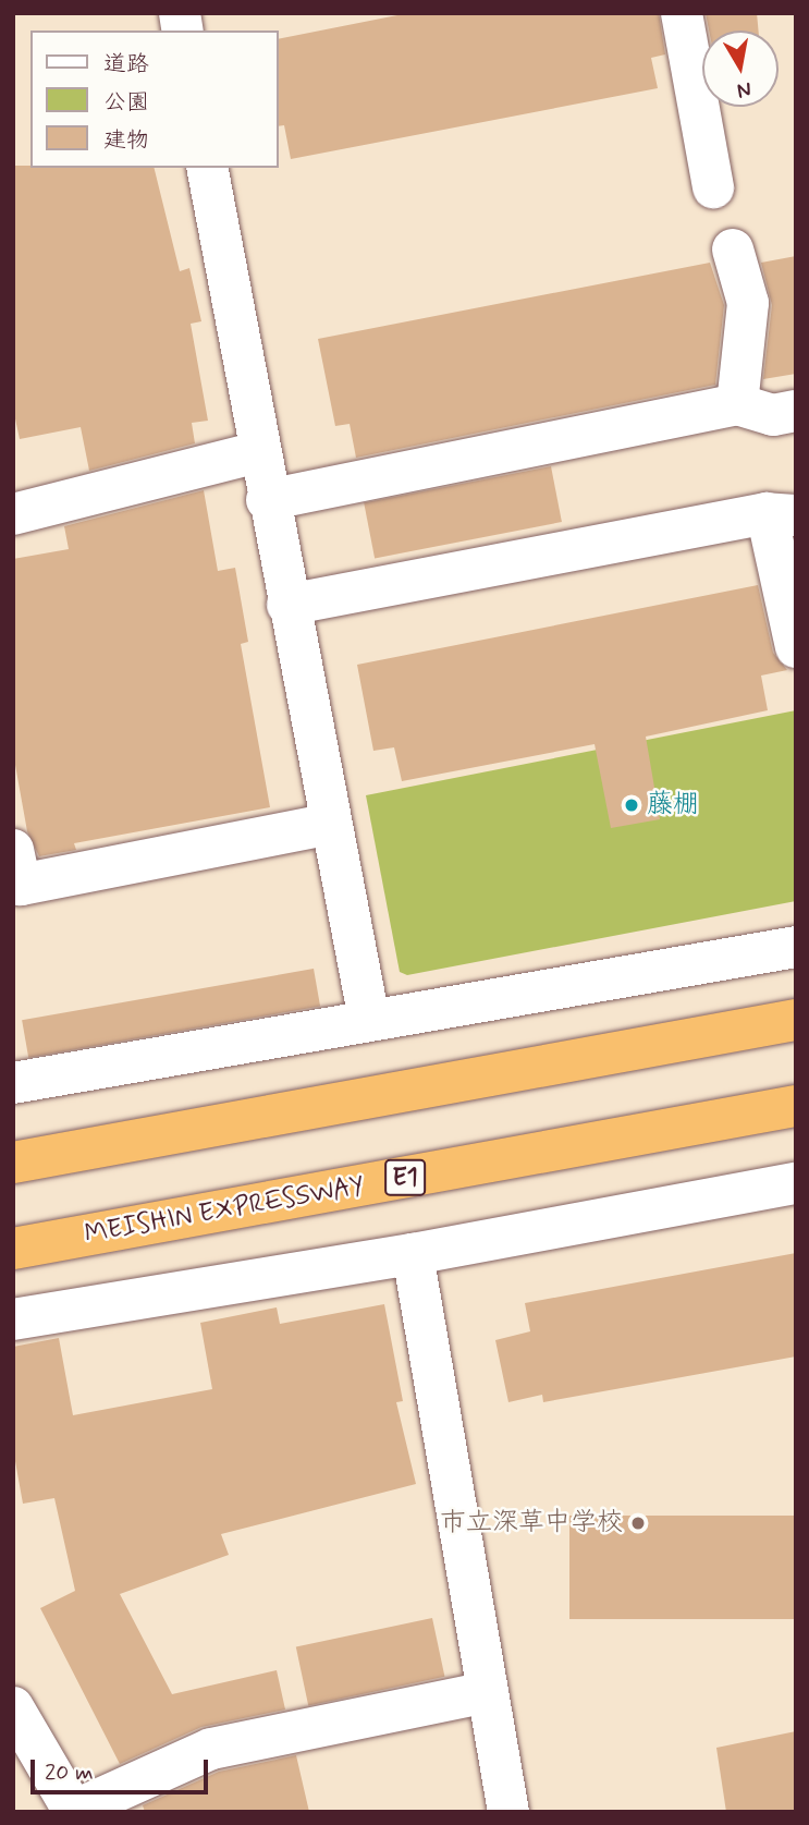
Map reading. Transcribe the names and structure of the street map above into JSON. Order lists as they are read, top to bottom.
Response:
{
  "streets": {
    "highway": ["E1", "MEISHIN EXPRESSWAY"]
  },
  "places": ["藤棚", "市立深草中学校"],
  "legend": ["道路", "公園", "建物"],
  "scale_bar": "20 m",
  "north": "bottom"
}
